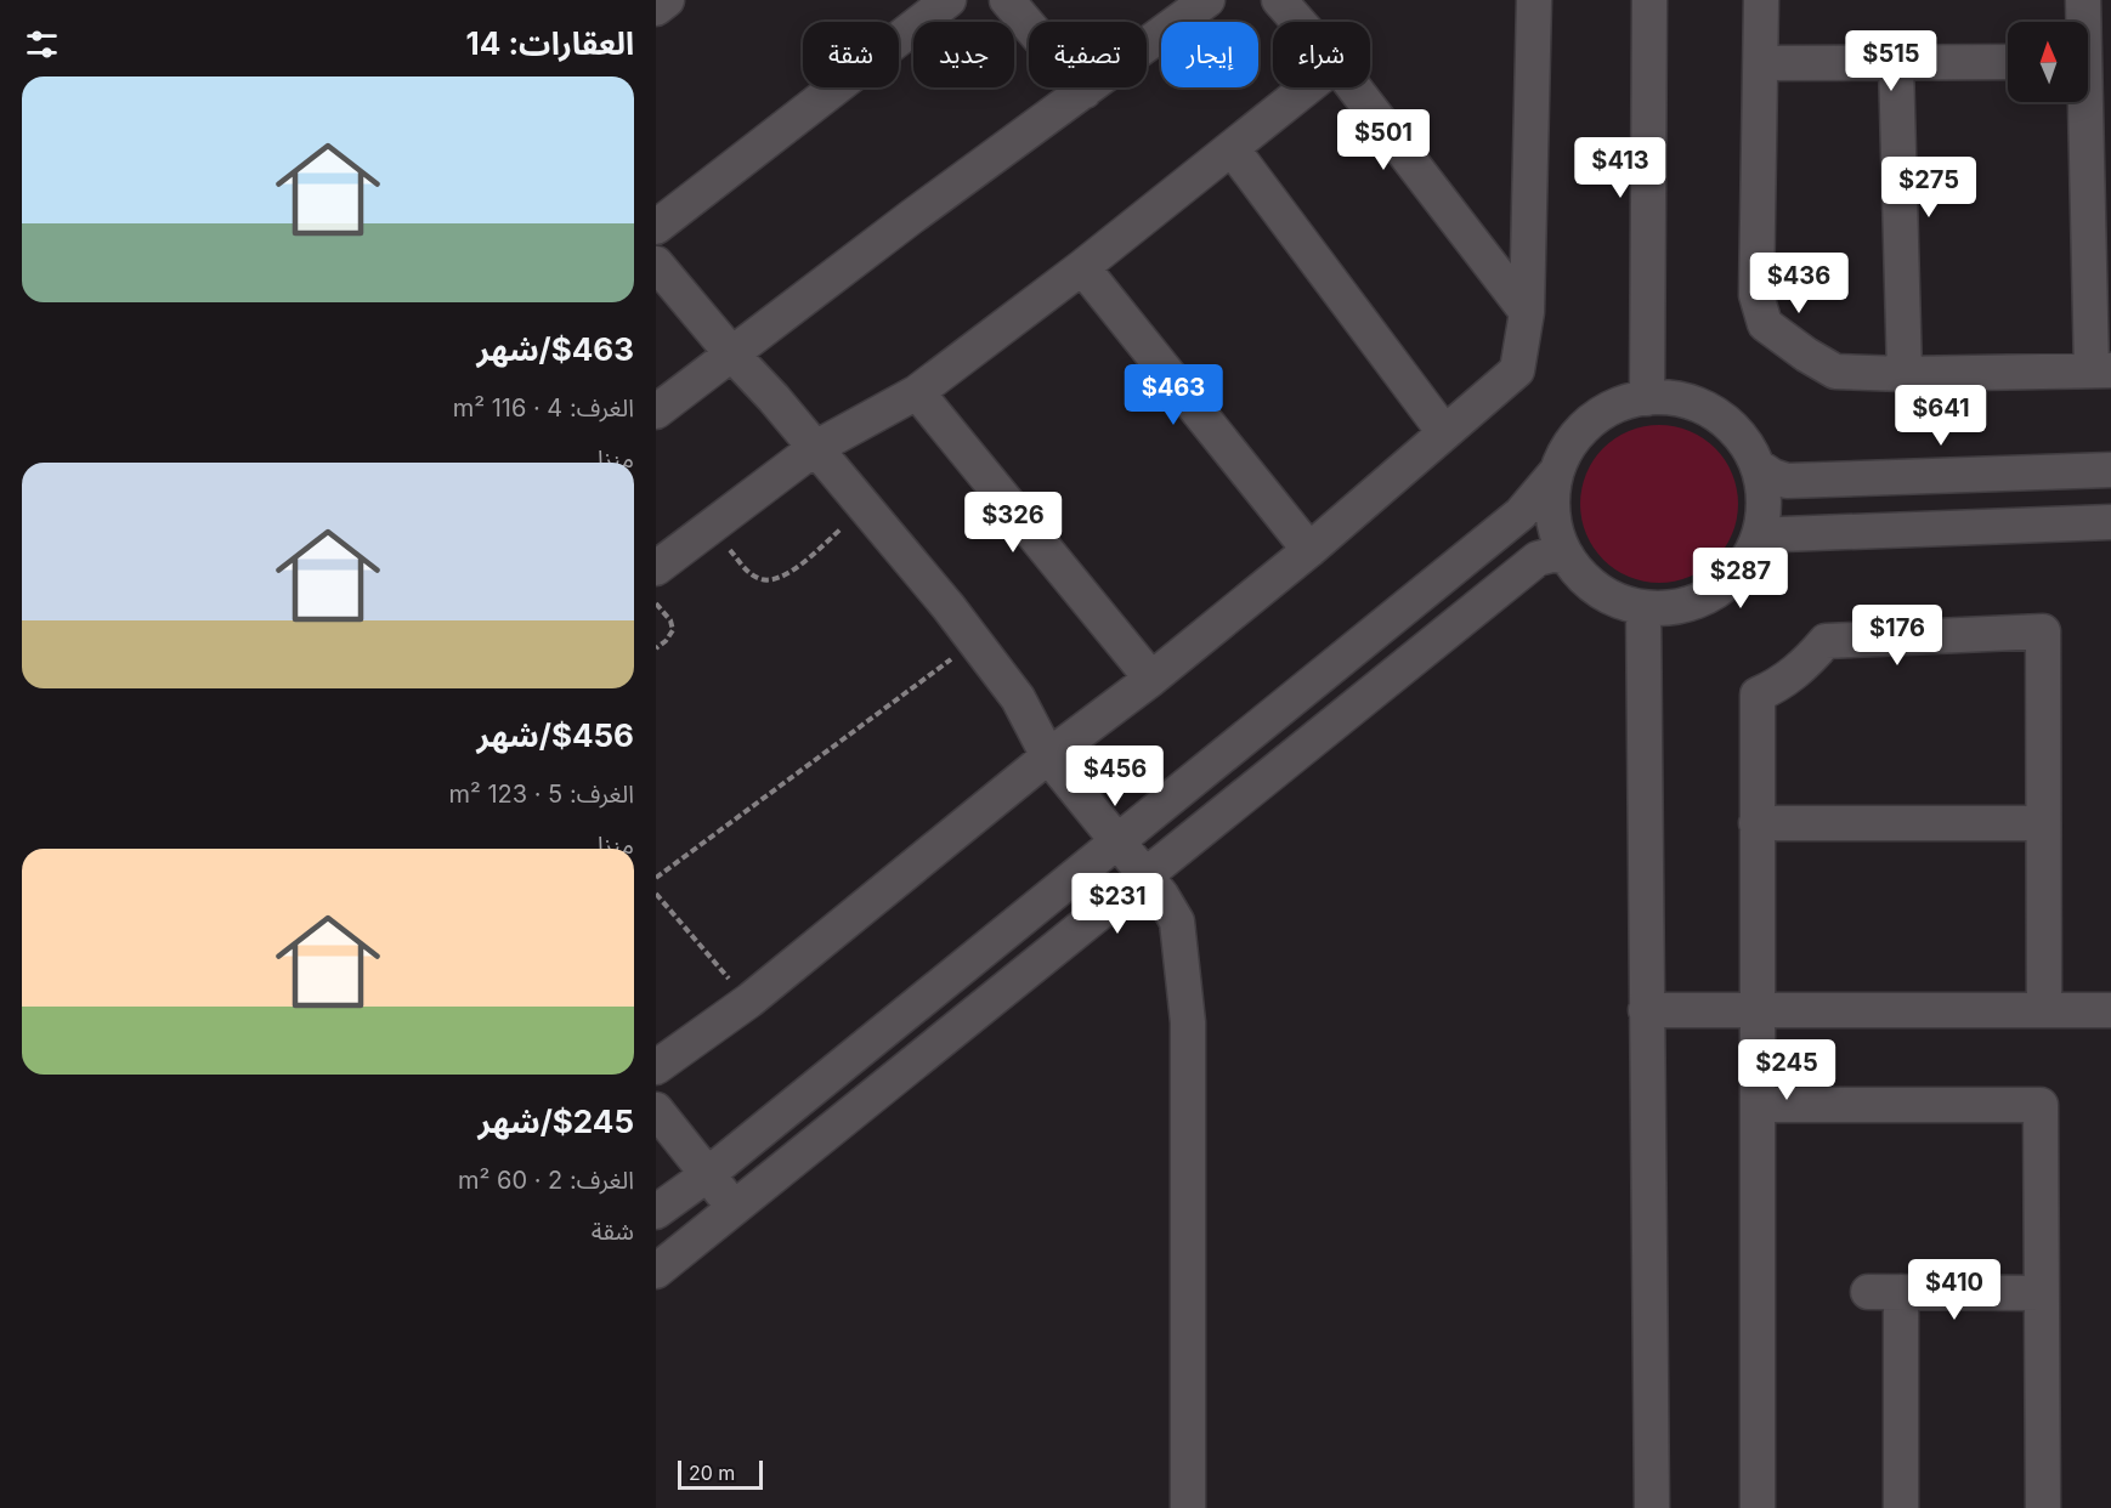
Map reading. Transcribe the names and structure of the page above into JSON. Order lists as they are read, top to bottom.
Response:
{
  "scale_bar": "20 m",
  "north": "top",
  "page": {
    "heading": "العقارات: 14",
    "chip": [
      "شراء",
      "إيجار",
      "تصفية",
      "جديد",
      "شقة"
    ],
    "price": [
      "$515",
      "$501",
      "$413",
      "$275",
      "$436",
      "$463",
      "$641",
      "$326",
      "$287",
      "$176",
      "$456",
      "$231",
      "$245",
      "$410"
    ],
    "list": [
      {
        "name": "$463/شهر",
        "note": "الغرف: 4 · 116 m² · منزل"
      },
      {
        "name": "$456/شهر",
        "note": "الغرف: 5 · 123 m² · منزل"
      },
      {
        "name": "$245/شهر",
        "note": "الغرف: 2 · 60 m² · شقة"
      }
    ],
    "scale": "20 m"
  }
}
